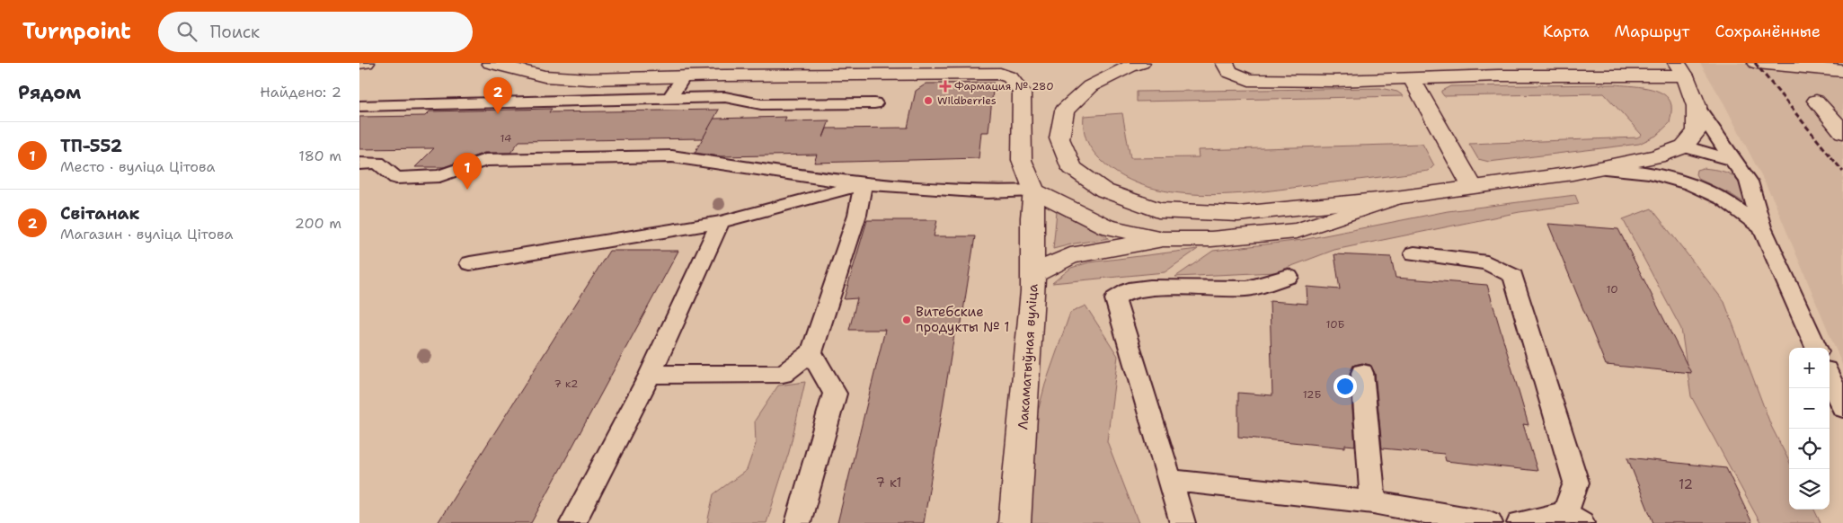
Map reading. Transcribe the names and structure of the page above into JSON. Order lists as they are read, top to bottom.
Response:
{
  "streets": {
    "street": ["Лакаматыўная вуліца"]
  },
  "places": {
    "health": ["Фармация № 280"],
    "other": ["Wildberries", "Витебские продукты № 1"]
  },
  "house_numbers": [
    "14",
    "10",
    "10Б",
    "7 к2",
    "12Б",
    "7 к1",
    "12"
  ],
  "page": {
    "header": "Turnpoint",
    "search": "Поиск",
    "nav": ["Карта", "Маршрут", "Сохранённые"],
    "heading": ["Рядом", "Найдено: 2"],
    "pins": ["2", "1"],
    "list": [
      {
        "mark": "1",
        "name": "ТП-552",
        "note": "Место · вуліца Цітова",
        "value": "180 m"
      },
      {
        "mark": "2",
        "name": "Світанак",
        "note": "Магазин · вуліца Цітова",
        "value": "200 m"
      }
    ],
    "map_buttons": ["+", "−"]
  }
}
